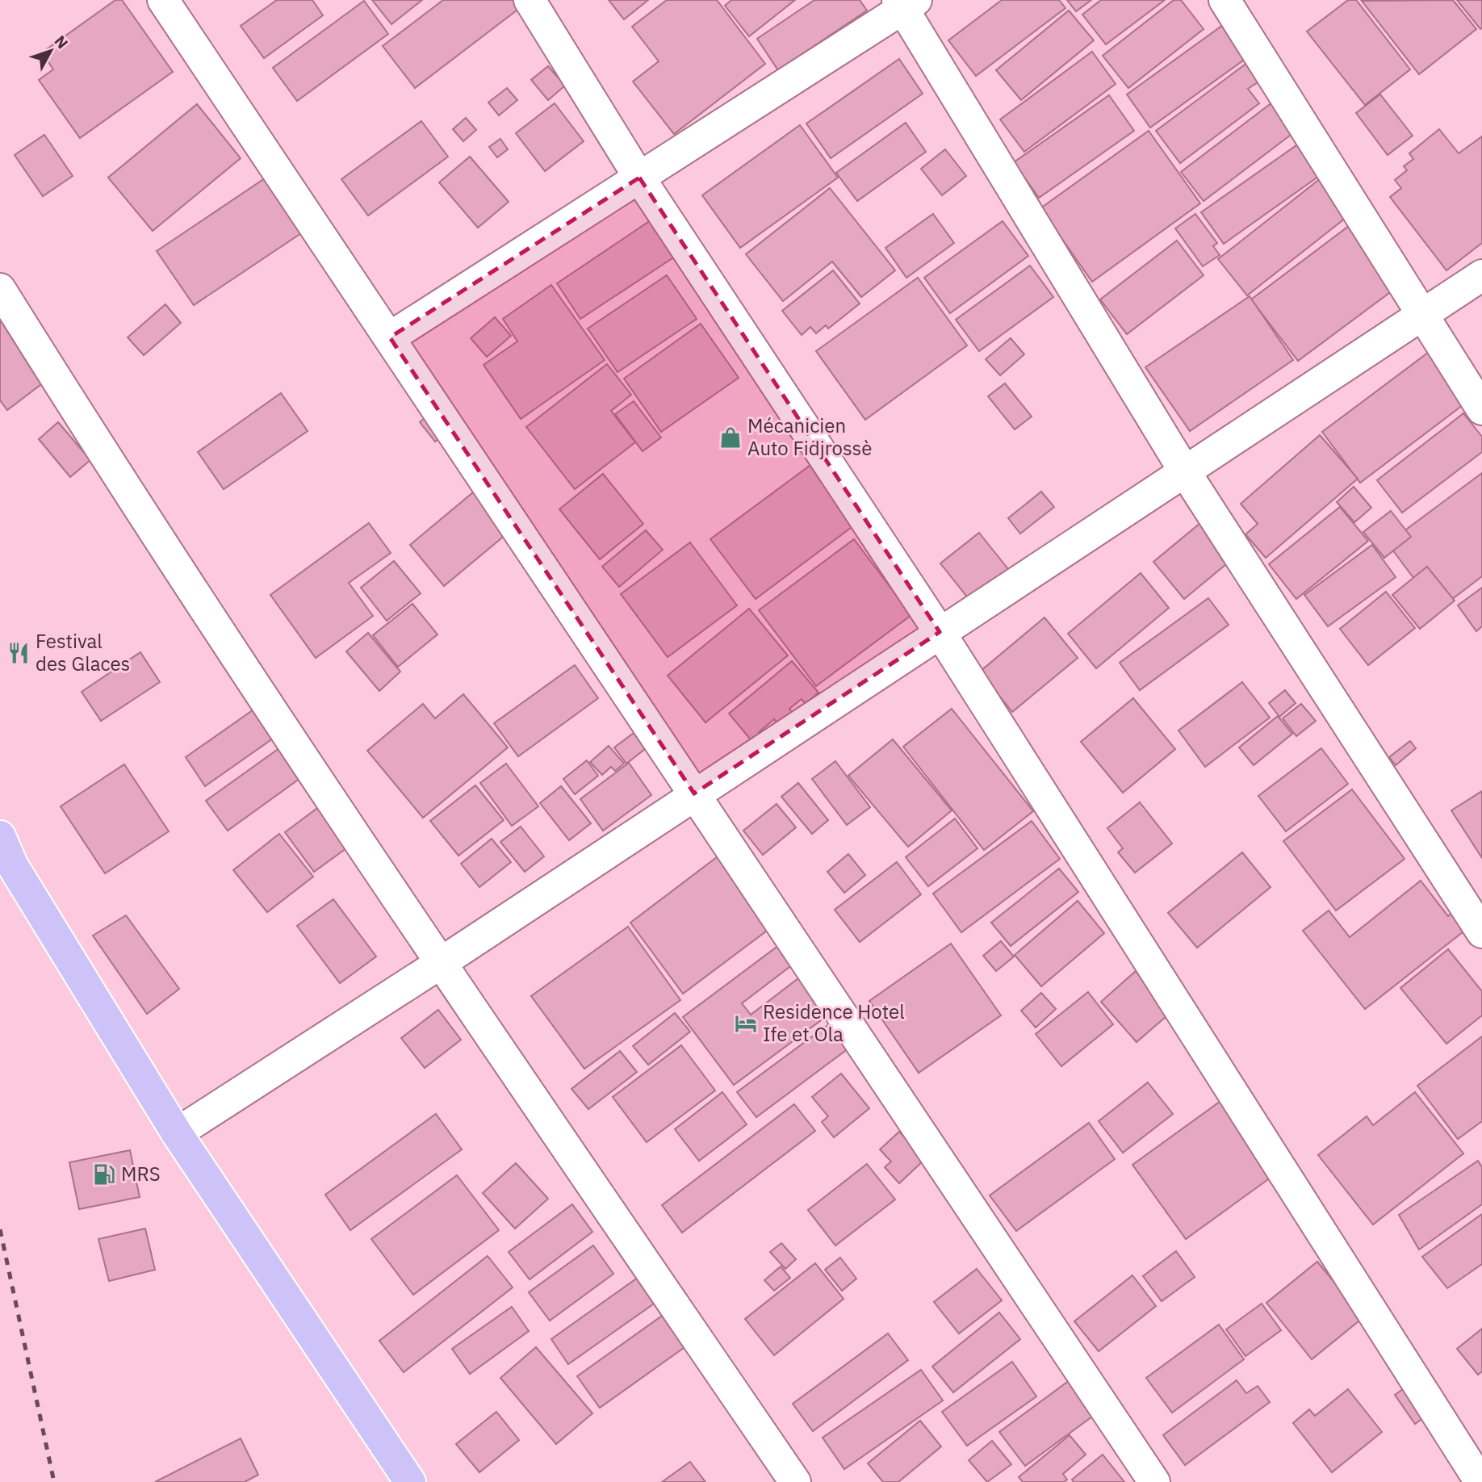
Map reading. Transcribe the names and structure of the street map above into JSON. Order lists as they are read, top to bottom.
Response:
{
  "places": {
    "shop": ["Mécanicien Auto Fidjrossè"],
    "restaurant": ["Festival des Glaces"],
    "hotel": ["Residence Hotel Ife et Ola"],
    "fuel station": ["MRS"]
  },
  "north": "top right"
}
